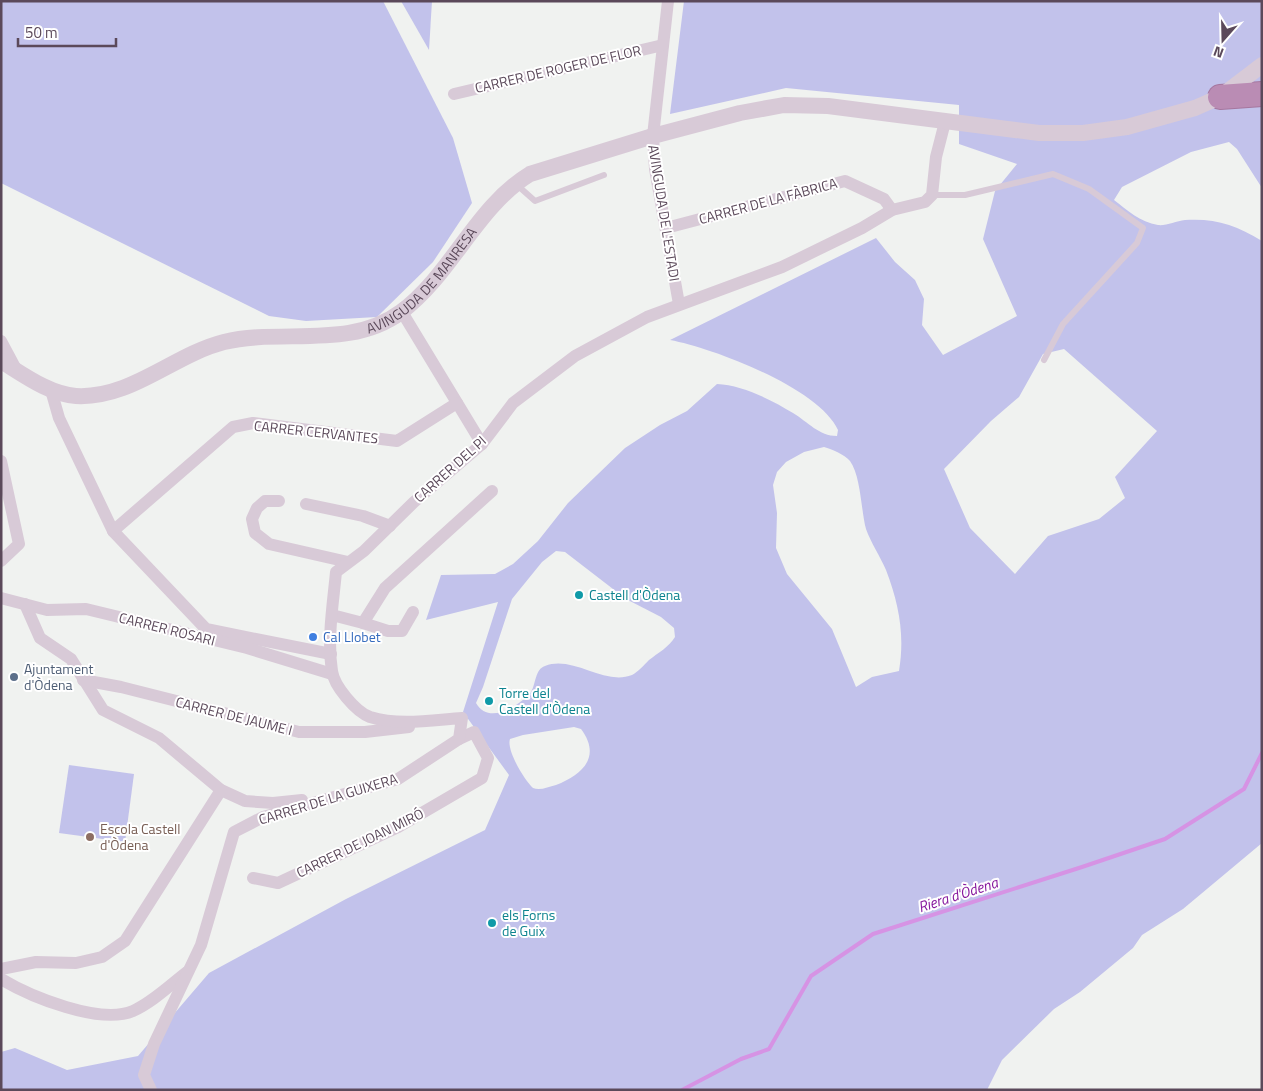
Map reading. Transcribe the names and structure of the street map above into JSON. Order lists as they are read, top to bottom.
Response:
{
  "streets": {
    "street": [
      "CARRER DE ROGER DE FLOR",
      "CARRER DE LA FÀBRICA",
      "AVINGUDA DE L'ESTADI",
      "AVINGUDA DE MANRESA",
      "CARRER CERVANTES",
      "CARRER DEL PI",
      "CARRER ROSARI",
      "CARRER DE JAUME I",
      "CARRER DE LA GUIXERA",
      "CARRER DE JOAN MIRÓ"
    ]
  },
  "crossings": [
    ["CARRER DE ROGER DE FLOR", "AVINGUDA DE L'ESTADI"],
    ["CARRER DE LA FÀBRICA", "AVINGUDA DE L'ESTADI"],
    ["CARRER DE LA FÀBRICA", "CARRER DEL PI"],
    ["AVINGUDA DE L'ESTADI", "AVINGUDA DE MANRESA"],
    ["AVINGUDA DE L'ESTADI", "CARRER DEL PI"],
    ["CARRER DEL PI", "CARRER ROSARI"],
    ["CARRER DE LA GUIXERA", "CARRER DE JOAN MIRÓ"]
  ],
  "water": ["Riera d'Òdena"],
  "places": [
    "Castell d'Òdena",
    "Cal Llobet",
    "Ajuntament d'Òdena",
    "Torre del Castell d'Òdena",
    "Escola Castell d'Òdena",
    "els Forns de Guix"
  ],
  "scale_bar": "50 m",
  "north": "bottom"
}
